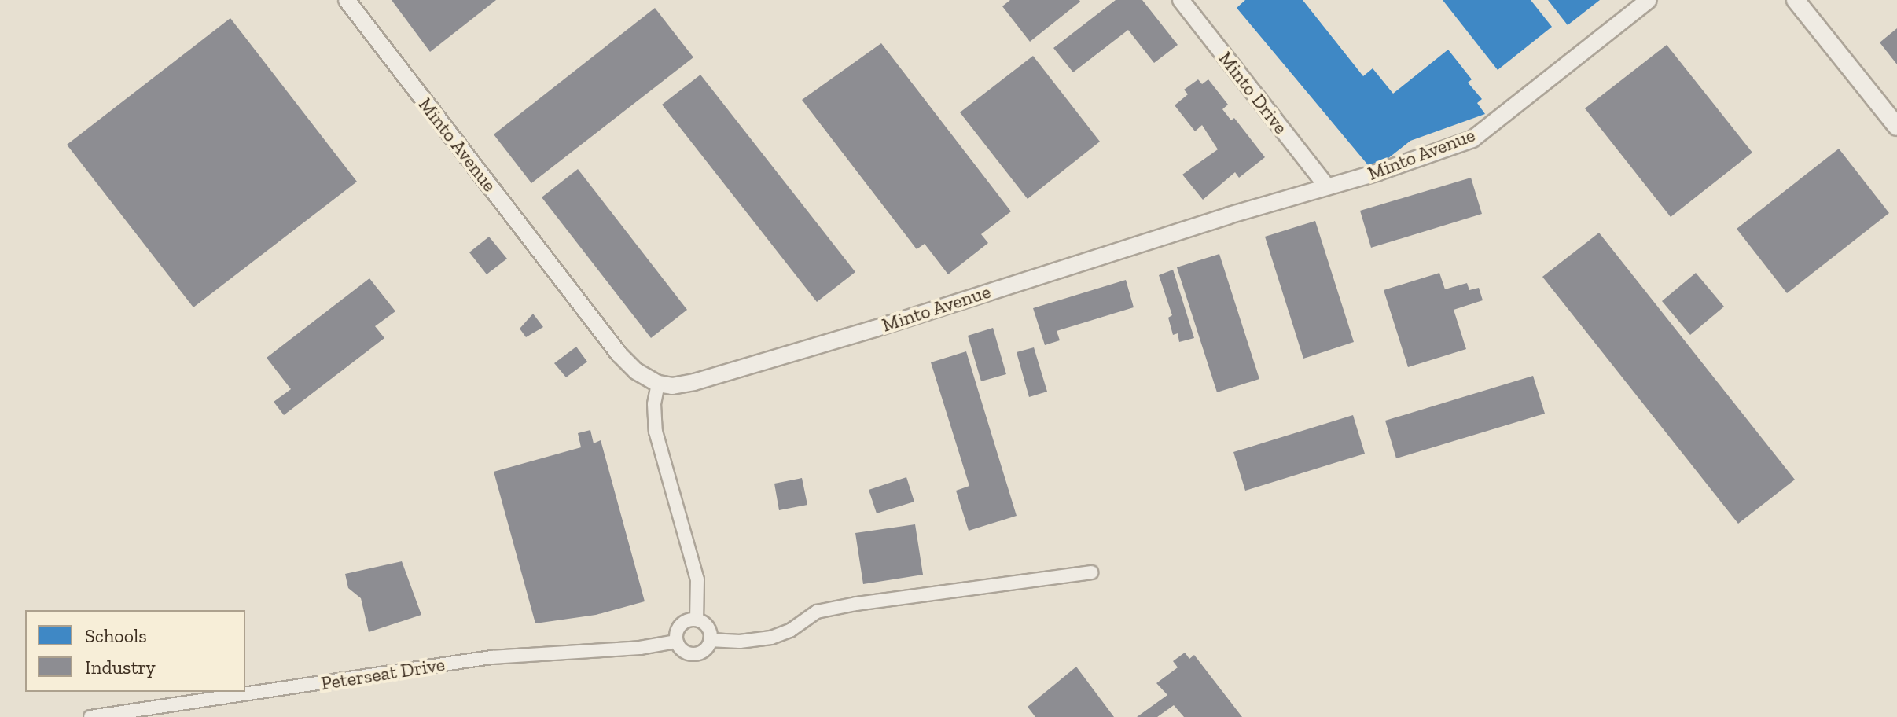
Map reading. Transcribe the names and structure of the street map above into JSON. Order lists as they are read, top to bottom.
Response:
{
  "streets": {
    "street": ["Minto Drive", "Minto Avenue", "Peterseat Drive"]
  },
  "crossings": [
    ["Minto Drive", "Minto Avenue"]
  ],
  "legend": ["Schools", "Industry"]
}
